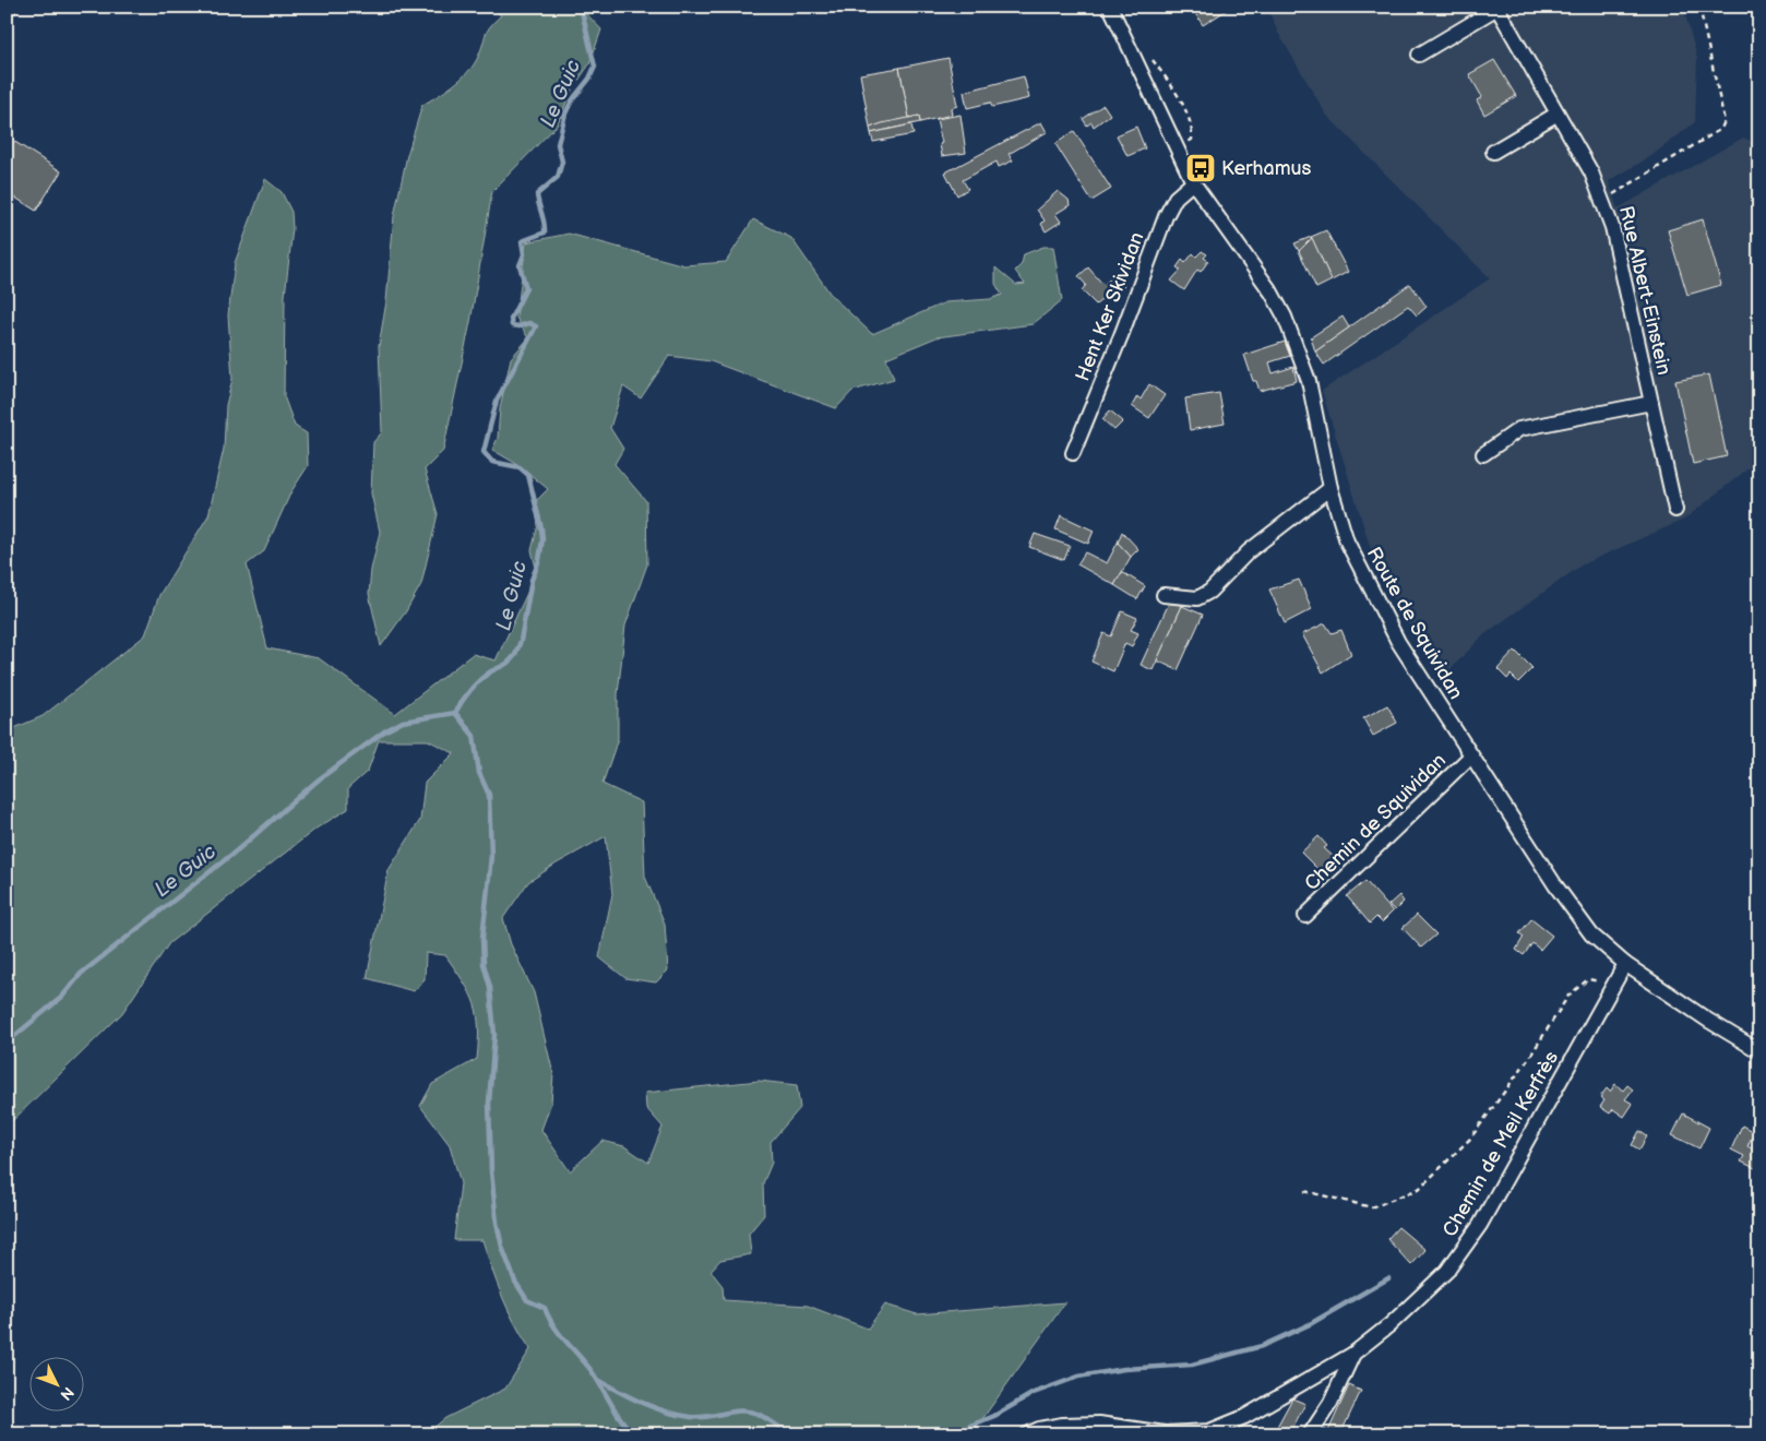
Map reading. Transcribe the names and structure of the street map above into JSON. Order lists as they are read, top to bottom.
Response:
{
  "streets": {
    "street": [
      "Rue Albert-Einstein",
      "Hent Ker Skividan",
      "Route de Squividan",
      "Chemin de Squividan",
      "Chemin de Meil Kerfrès"
    ]
  },
  "crossings": [
    ["Hent Ker Skividan", "Route de Squividan"],
    ["Route de Squividan", "Chemin de Squividan"],
    ["Route de Squividan", "Chemin de Meil Kerfrès"]
  ],
  "water": ["Le Guic"],
  "places": {
    "bus stop": ["Kerhamus"]
  },
  "north": "bottom right"
}
